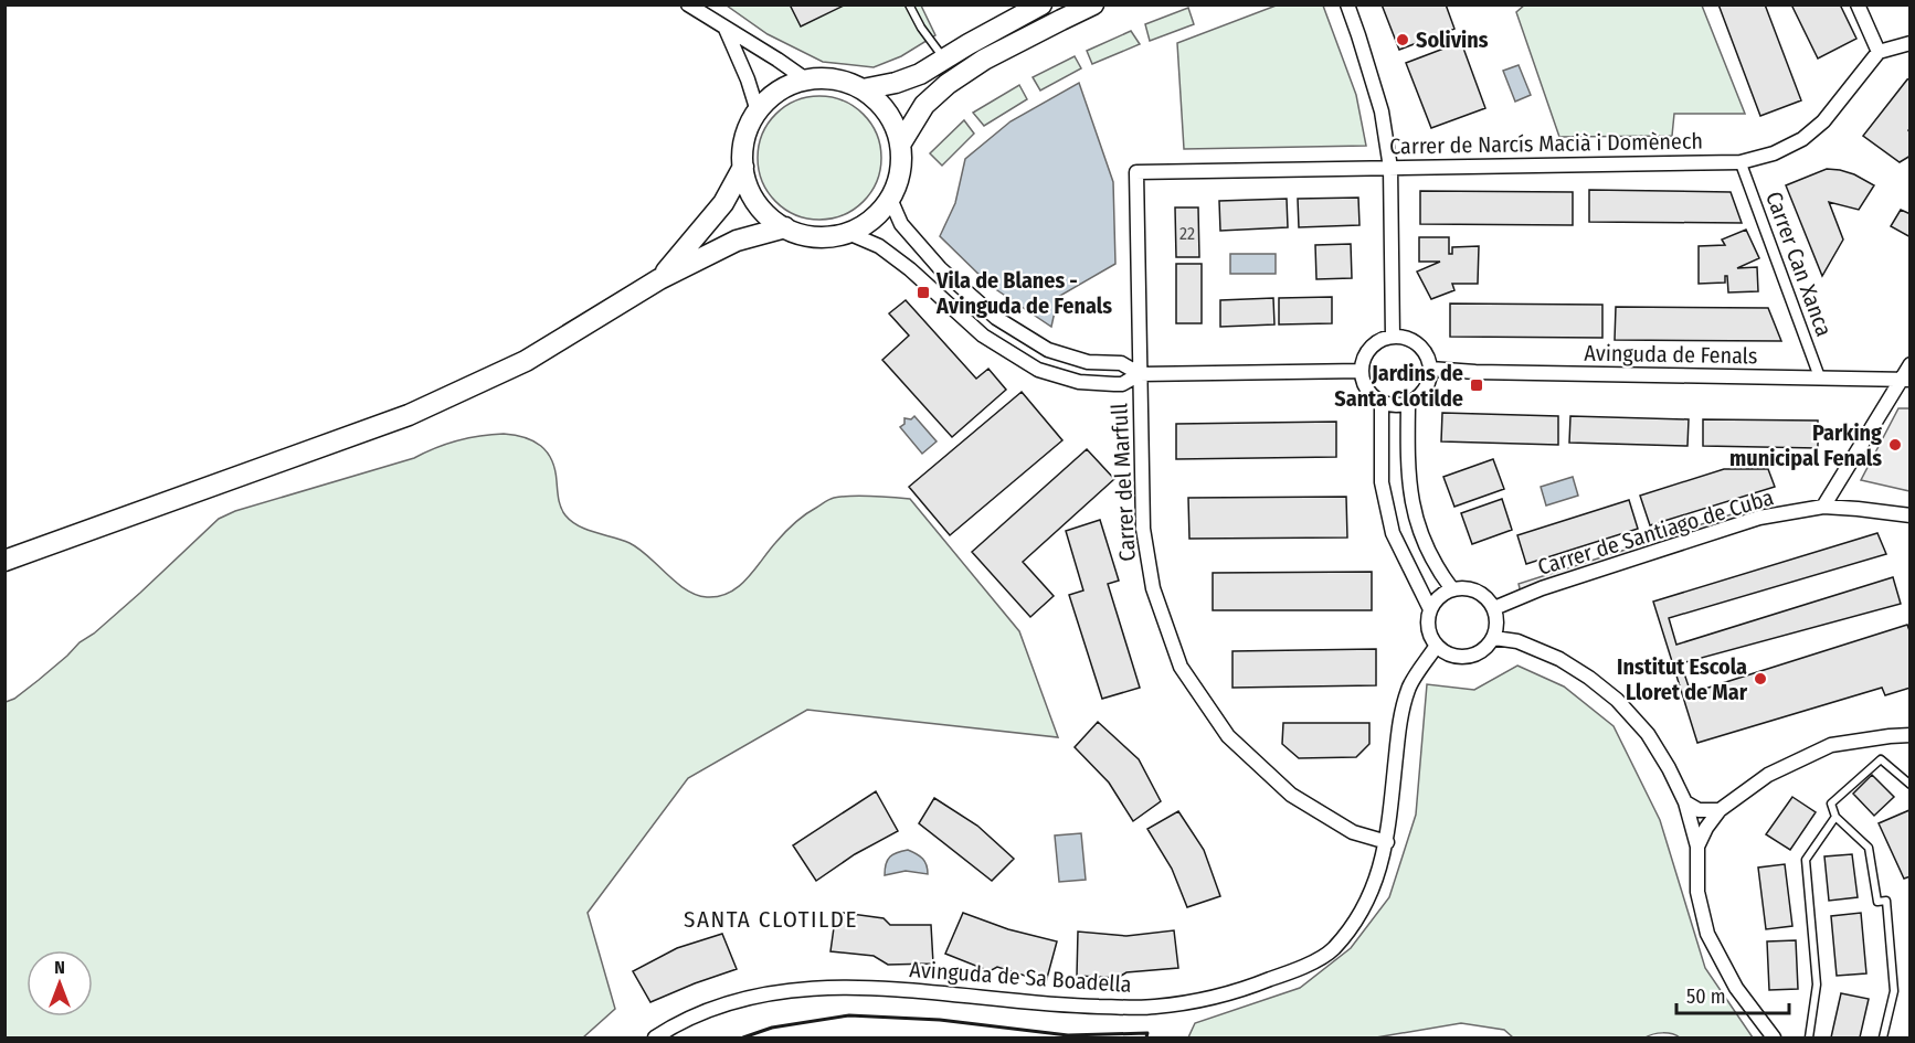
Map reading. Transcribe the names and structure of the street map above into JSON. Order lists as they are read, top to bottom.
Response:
{
  "streets": {
    "street": [
      "Carrer de Narcís Macià i Domènech",
      "Carrer Can Xanca",
      "Avinguda de Fenals",
      "Carrer del Marfull",
      "Carrer de Santiago de Cuba",
      "Avinguda de Sa Boadella"
    ]
  },
  "crossings": [
    ["Carrer de Narcís Macià i Domènech", "Carrer Can Xanca"],
    ["Carrer de Narcís Macià i Domènech", "Carrer del Marfull"],
    ["Carrer Can Xanca", "Avinguda de Fenals"],
    ["Carrer del Marfull", "Avinguda de Sa Boadella"],
    ["Carrer de Santiago de Cuba", "Avinguda de Sa Boadella"]
  ],
  "districts": ["SANTA CLOTILDE"],
  "places": {
    "other": ["Solivins", "Parking municipal Fenals", "Institut Escola Lloret de Mar"],
    "transit": ["Vila de Blanes - Avinguda de Fenals", "Jardins de Santa Clotilde"]
  },
  "house_numbers": ["22"],
  "scale_bar": "50 m",
  "north": "top"
}
